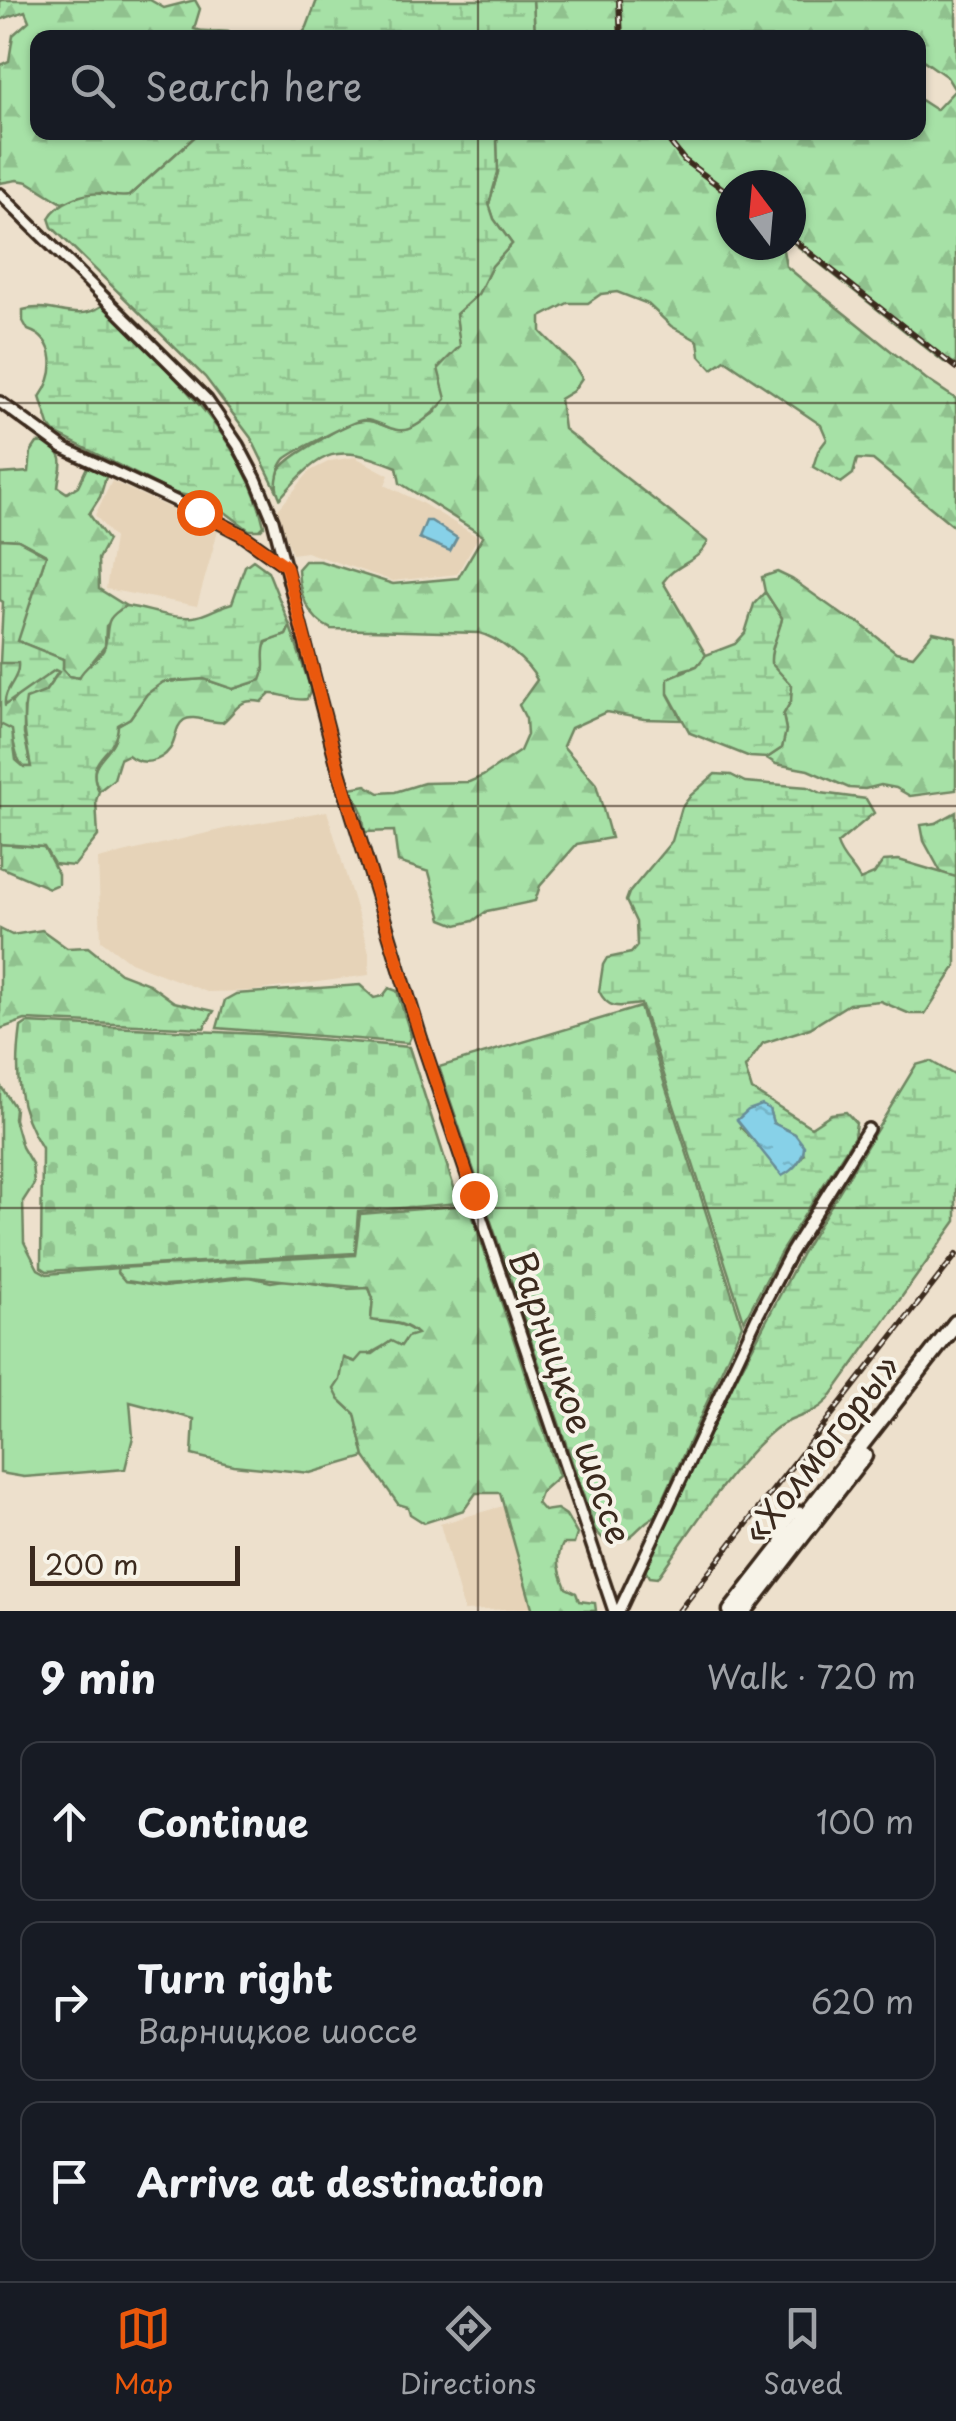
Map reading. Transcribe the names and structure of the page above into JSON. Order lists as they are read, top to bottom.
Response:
{
  "streets": {
    "highway": ["«Холмогоры»"],
    "street": ["Варницкое шоссе"]
  },
  "scale_bar": "200 m",
  "north": "top",
  "page": {
    "search": "Search here",
    "scale": "200 m",
    "heading": ["9 min", "Walk · 720 m"],
    "list": [
      ["Continue", "100 m"],
      ["Turn right", "Варницкое шоссе", "620 m"],
      "Arrive at destination"
    ],
    "nav": ["Map", "Directions", "Saved"]
  }
}
